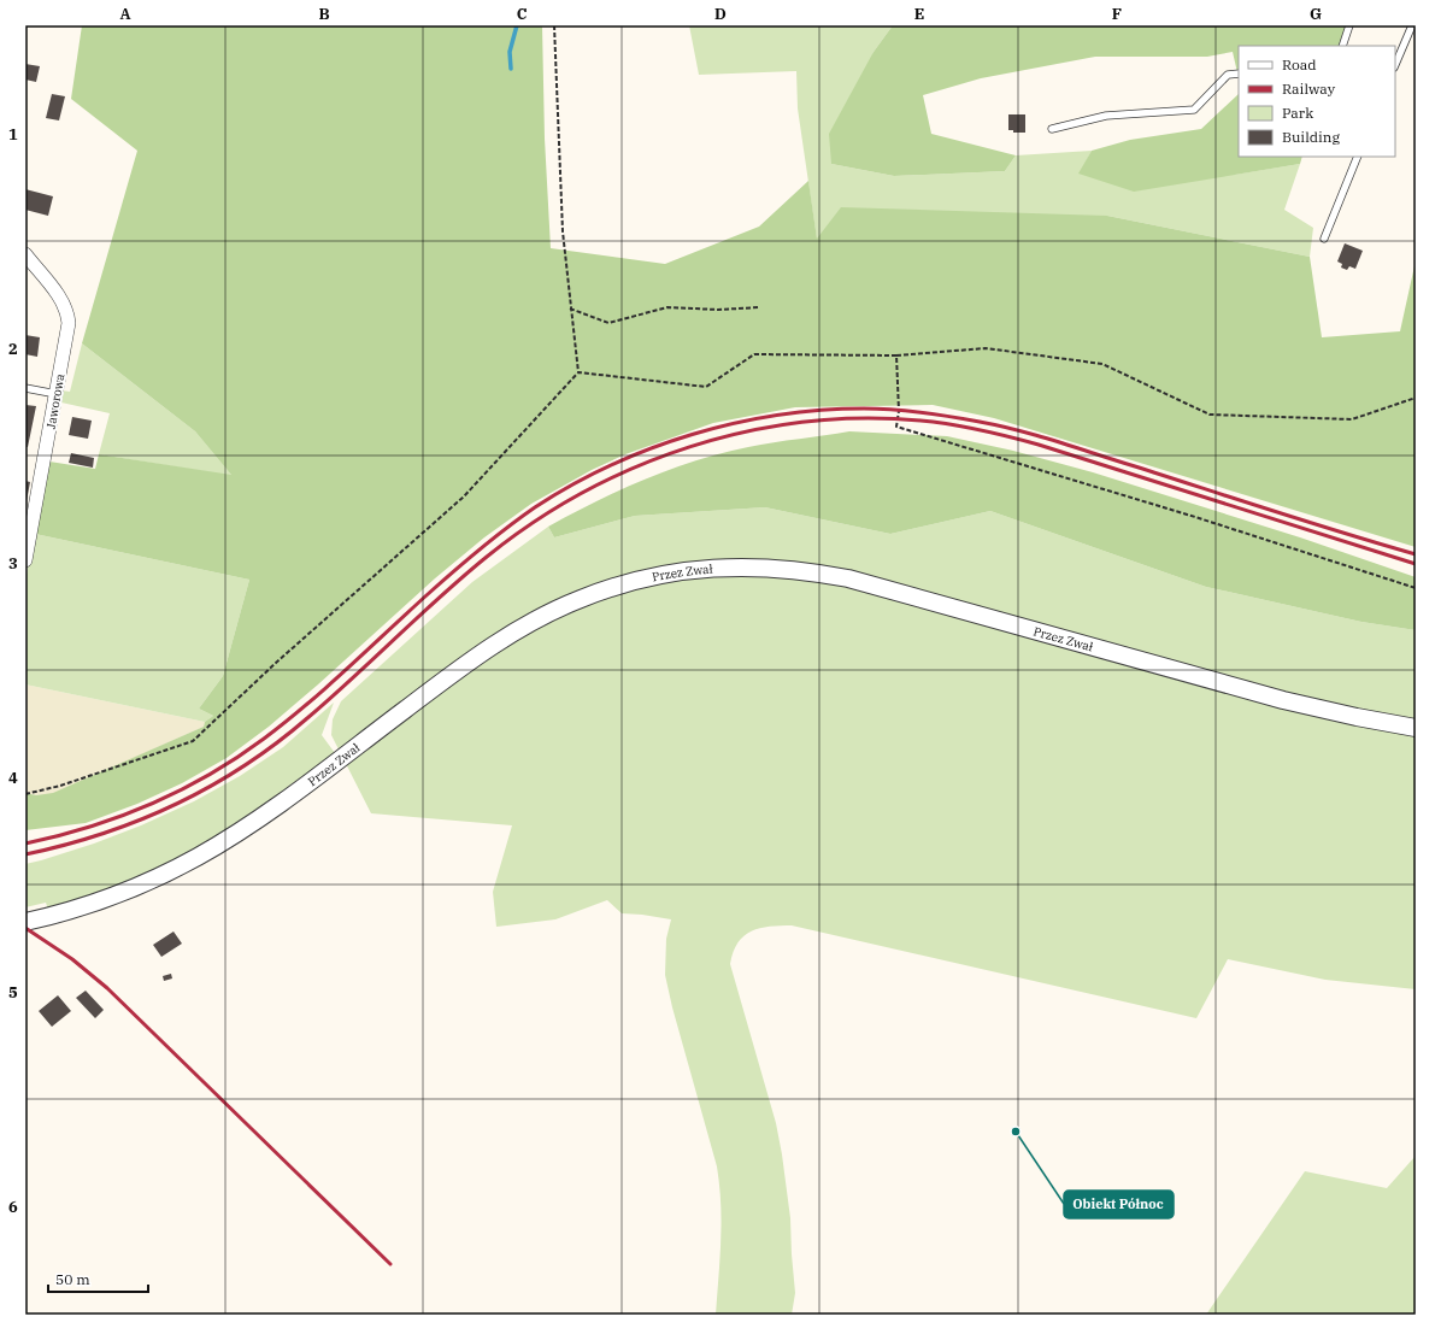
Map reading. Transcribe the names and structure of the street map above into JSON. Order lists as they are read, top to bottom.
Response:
{
  "streets": {
    "street": ["Jaworowa", "Przez Zwał"]
  },
  "places": ["Obiekt Północ"],
  "legend": [
    "Road",
    "Railway",
    "Park",
    "Building"
  ],
  "scale_bar": "50 m",
  "grid": {
    "columns": [
      "A",
      "B",
      "C",
      "D",
      "E",
      "F",
      "G"
    ],
    "rows": [
      "1",
      "2",
      "3",
      "4",
      "5",
      "6"
    ]
  }
}
